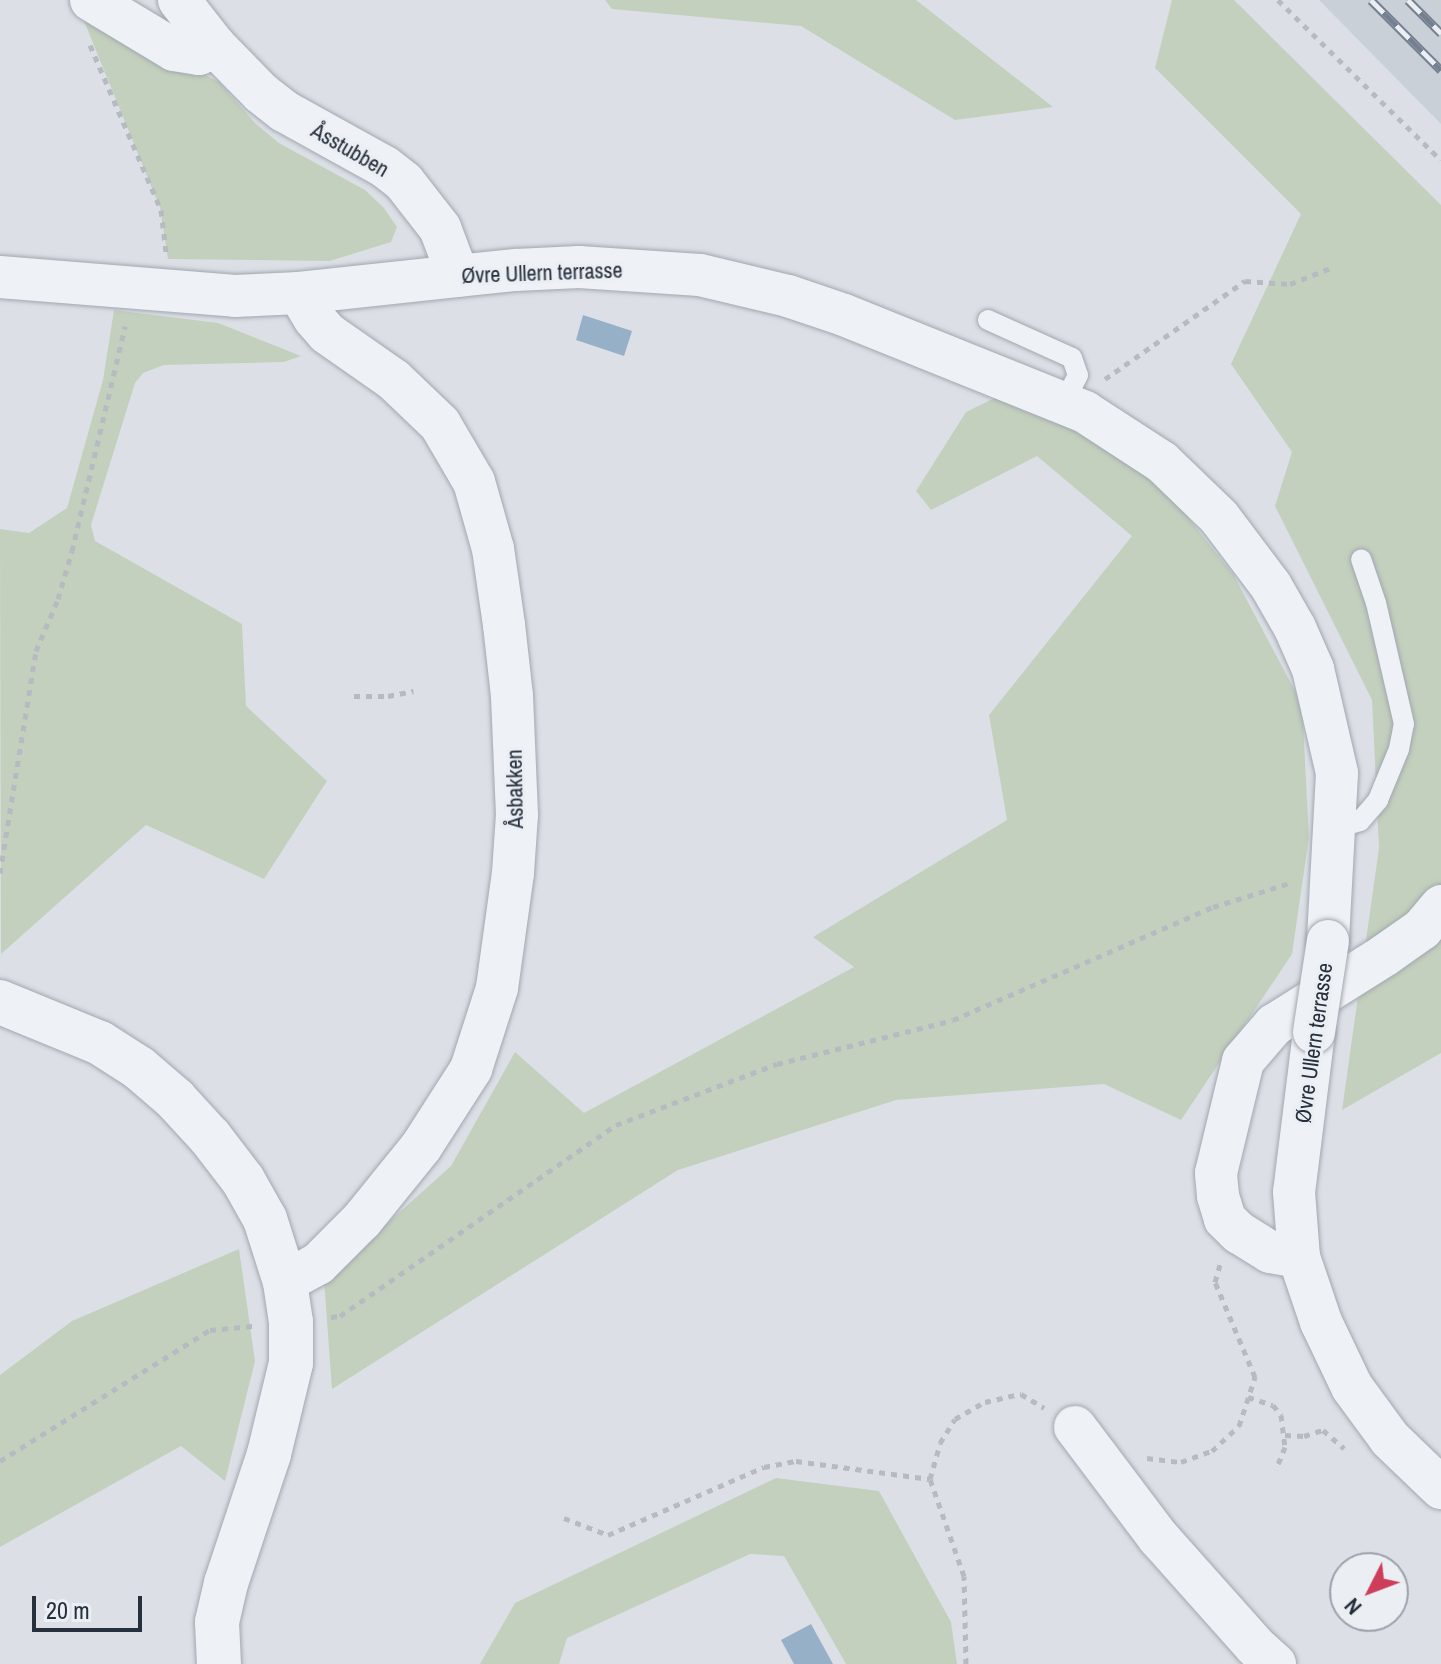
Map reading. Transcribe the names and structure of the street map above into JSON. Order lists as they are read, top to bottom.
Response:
{
  "streets": {
    "street": ["Åsstubben", "Øvre Ullern terrasse", "Åsbakken"]
  },
  "crossings": [
    ["Åsstubben", "Øvre Ullern terrasse"],
    ["Øvre Ullern terrasse", "Åsbakken"]
  ],
  "scale_bar": "20 m",
  "north": "bottom left"
}
